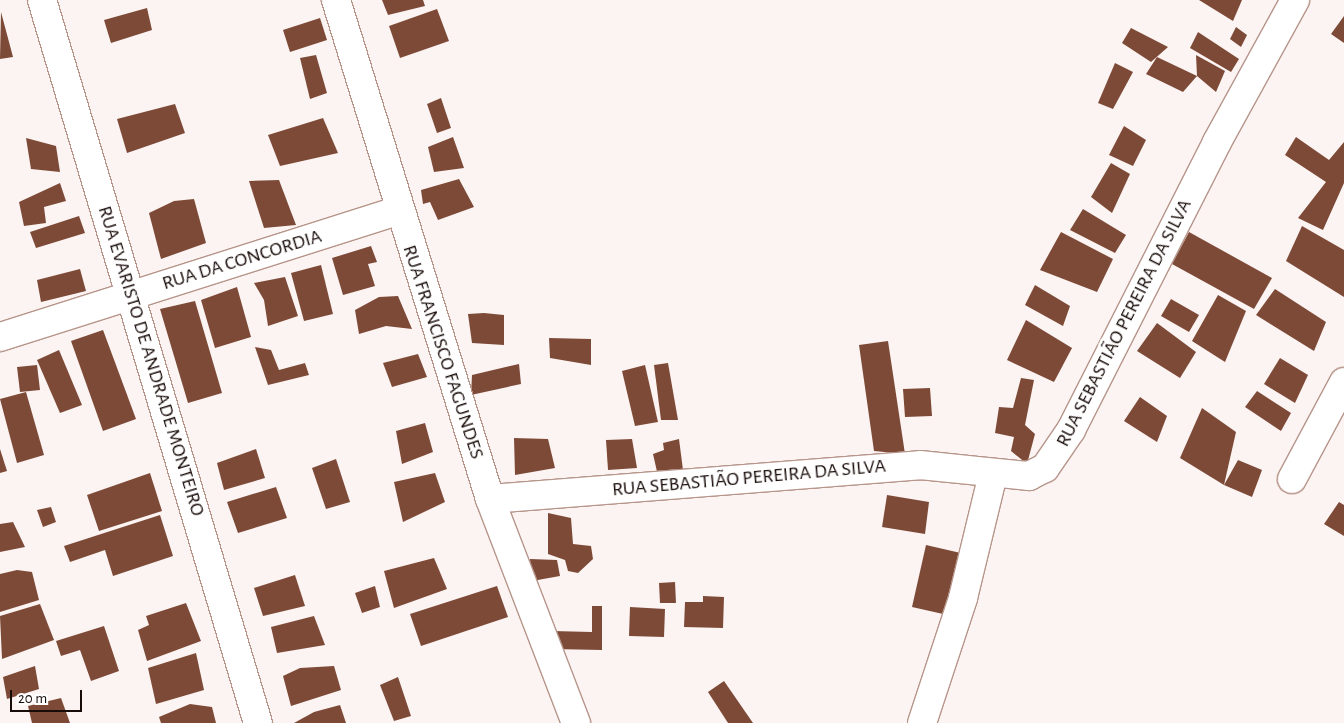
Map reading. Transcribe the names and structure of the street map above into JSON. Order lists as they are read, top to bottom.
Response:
{
  "streets": {
    "street": [
      "RUA DA CONCORDIA",
      "RUA SEBASTIÃO PEREIRA DA SILVA",
      "RUA FRANCISCO FAGUNDES",
      "RUA EVARISTO DE ANDRADE MONTEIRO"
    ]
  },
  "crossings": [
    ["RUA DA CONCORDIA", "RUA FRANCISCO FAGUNDES"],
    ["RUA DA CONCORDIA", "RUA EVARISTO DE ANDRADE MONTEIRO"],
    ["RUA SEBASTIÃO PEREIRA DA SILVA", "RUA FRANCISCO FAGUNDES"]
  ],
  "scale_bar": "20 m"
}
